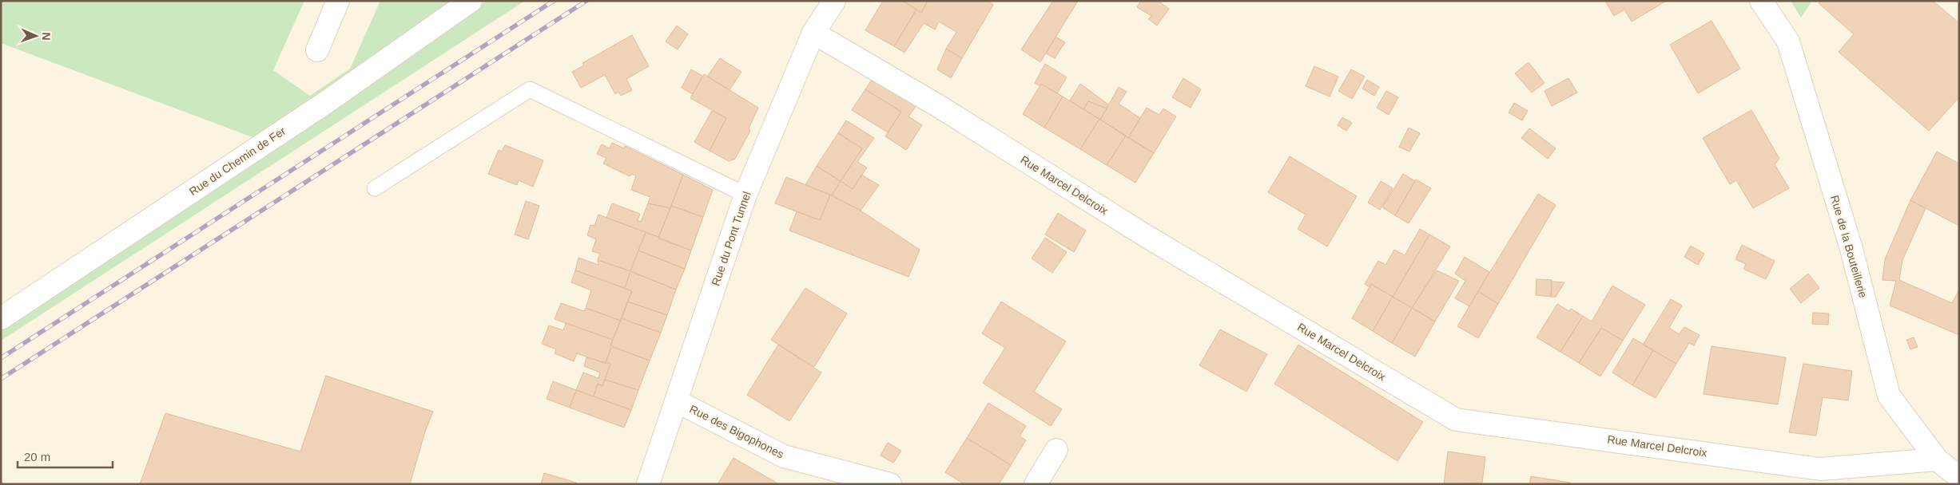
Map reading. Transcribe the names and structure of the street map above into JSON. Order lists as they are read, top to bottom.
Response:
{
  "streets": {
    "street": [
      "Rue du Chemin de Fer",
      "Rue Marcel Delcroix",
      "Rue du Pont Tunnel",
      "Rue de la Bouteillerie",
      "Rue des Bigophones"
    ]
  },
  "crossings": [
    ["Rue Marcel Delcroix", "Rue du Pont Tunnel"],
    ["Rue Marcel Delcroix", "Rue de la Bouteillerie"],
    ["Rue du Pont Tunnel", "Rue des Bigophones"]
  ],
  "scale_bar": "20 m",
  "north": "right"
}
